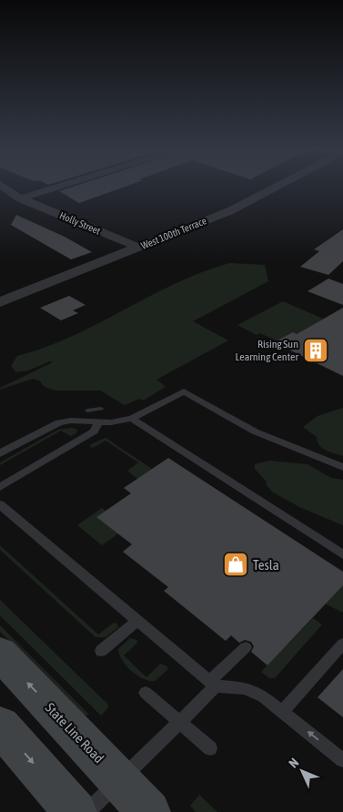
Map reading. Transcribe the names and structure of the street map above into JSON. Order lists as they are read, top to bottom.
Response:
{
  "streets": {
    "main road": ["State Line Road"],
    "street": ["Holly Street", "West 100th Terrace"]
  },
  "crossings": [
    ["Holly Street", "West 100th Terrace"]
  ],
  "places": {
    "building": ["Rising Sun Learning Center"],
    "shop": ["Tesla"]
  },
  "north": "top left"
}
